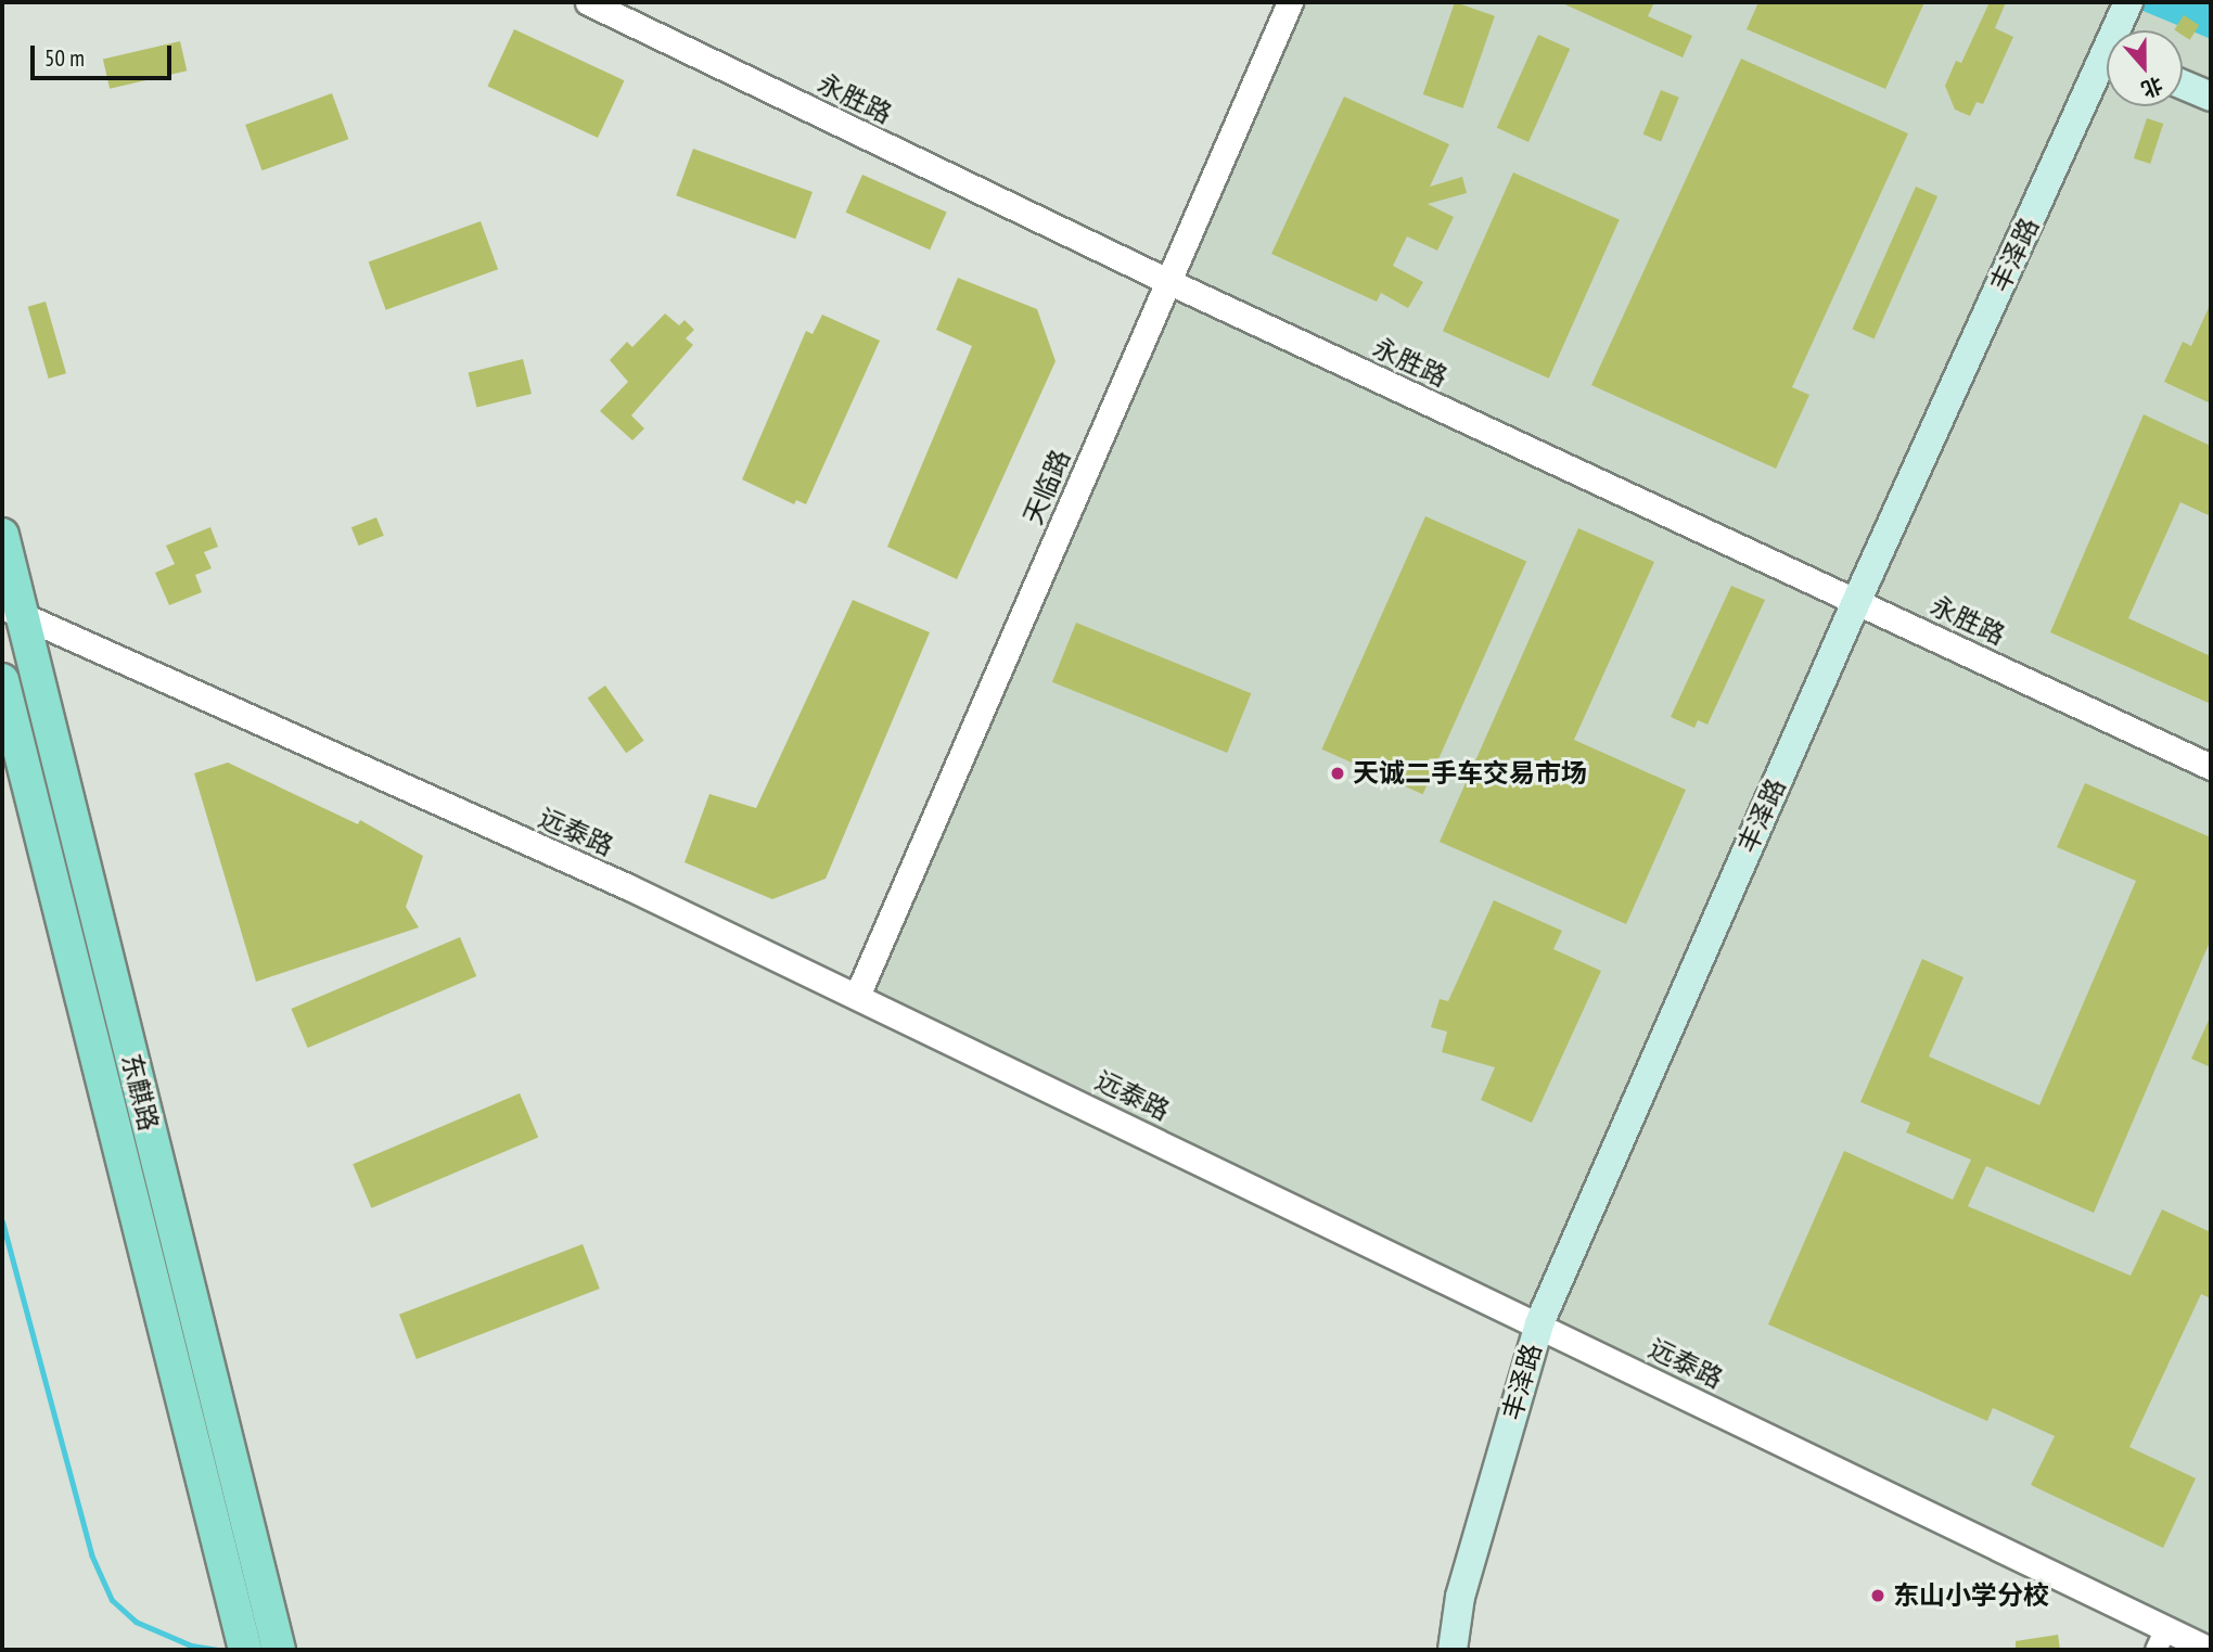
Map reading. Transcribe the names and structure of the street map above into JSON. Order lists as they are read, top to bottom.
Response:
{
  "streets": {
    "main road": ["丰泽路", "东麒路"],
    "street": ["永胜路", "天临路", "远泰路"]
  },
  "crossings": [
    ["永胜路", "丰泽路"],
    ["永胜路", "天临路"],
    ["丰泽路", "远泰路"],
    ["天临路", "远泰路"],
    ["远泰路", "东麒路"]
  ],
  "places": ["天诚二手车交易市场", "东山小学分校"],
  "scale_bar": "50 m",
  "north": "bottom"
}
